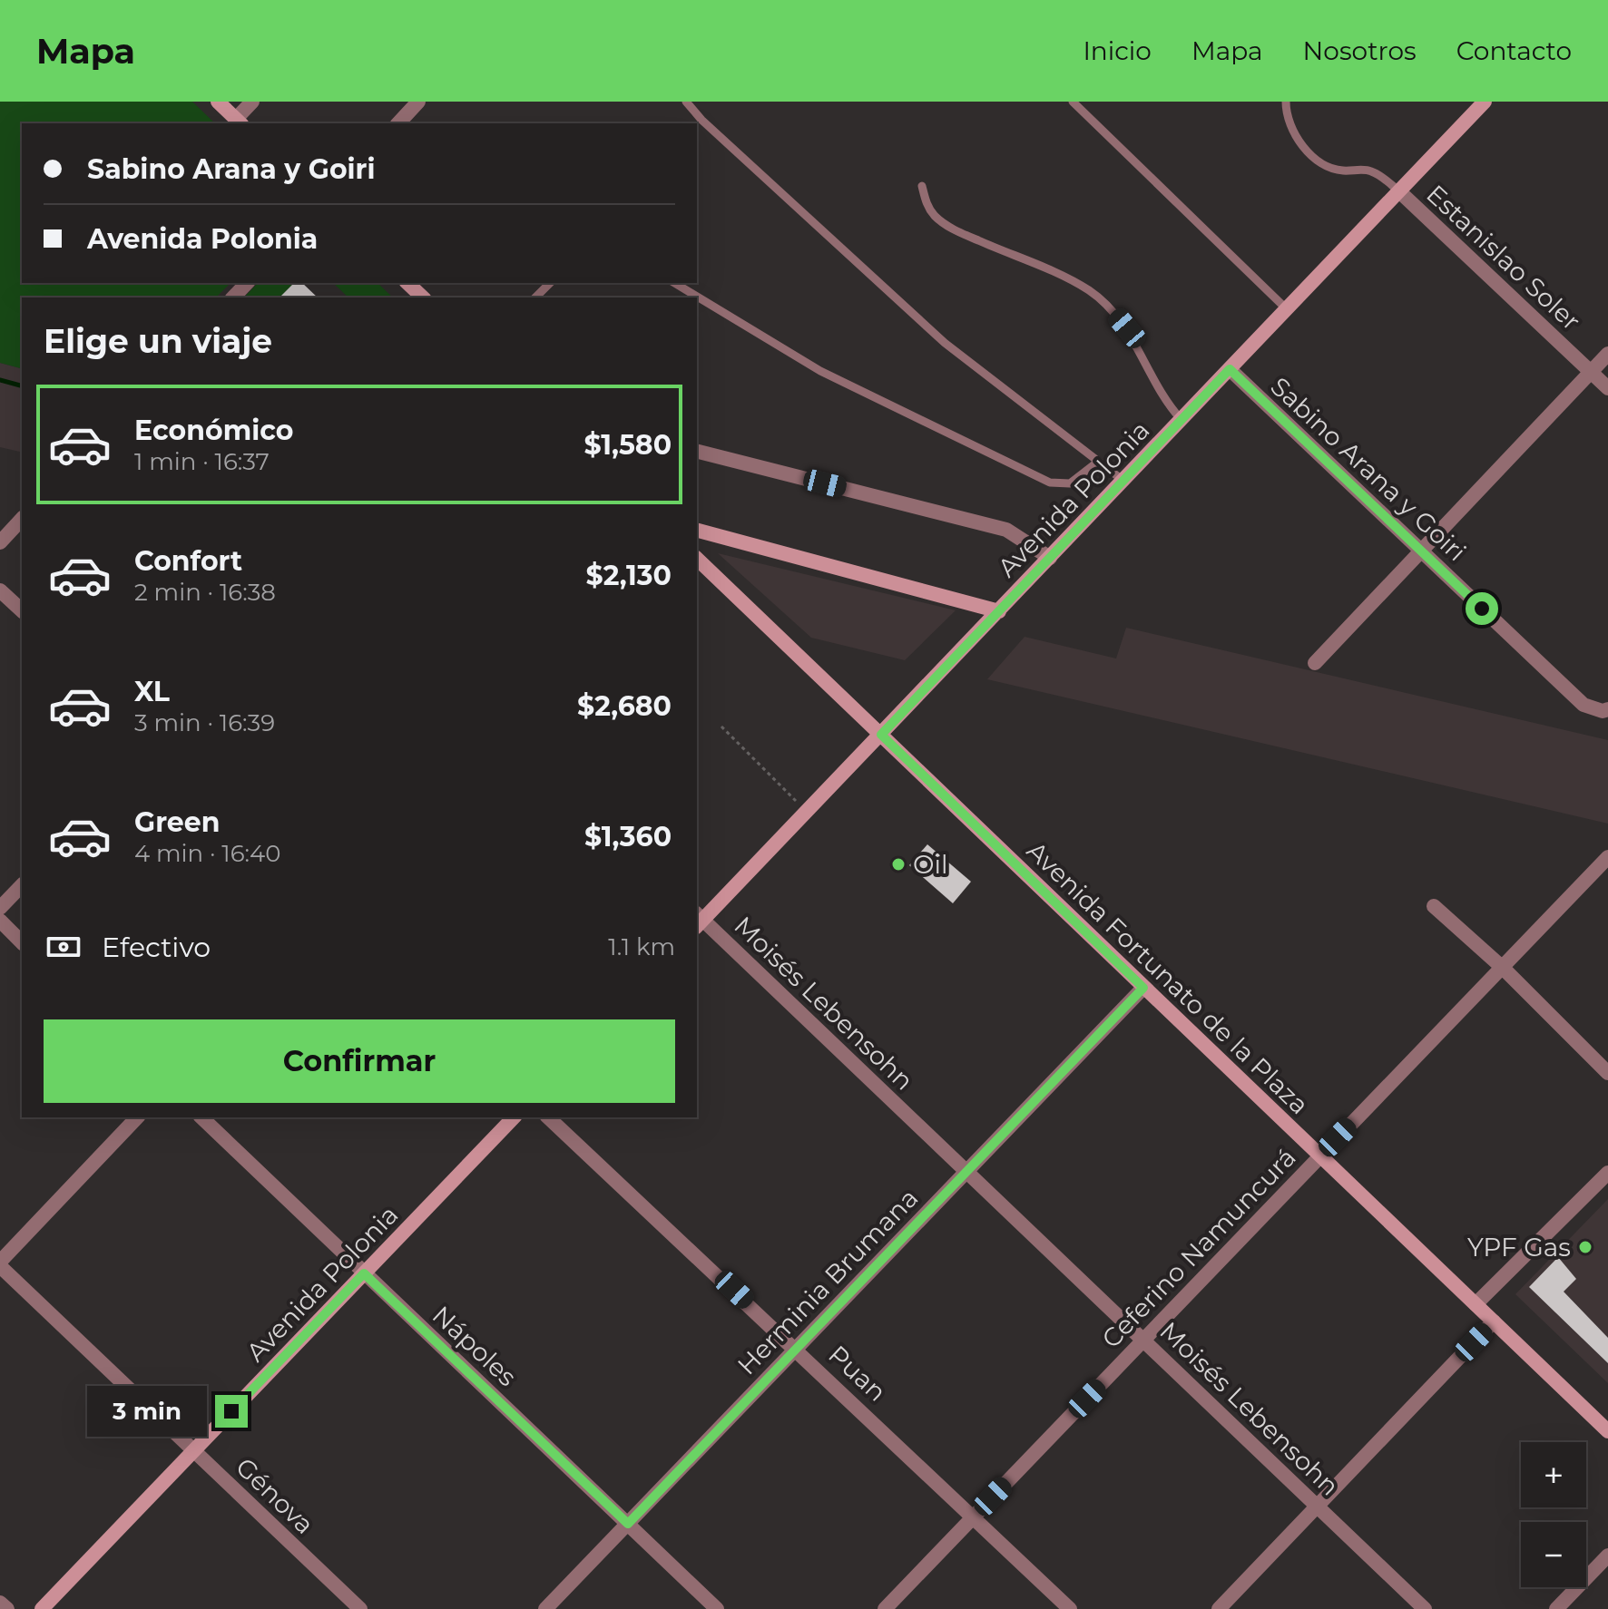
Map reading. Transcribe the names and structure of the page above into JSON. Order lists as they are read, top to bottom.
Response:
{
  "streets": {
    "main road": ["Avenida Polonia", "Avenida Fortunato de la Plaza"],
    "street": [
      "Estanislao Soler",
      "Sabino Arana y Goiri",
      "Moisés Lebensohn",
      "Ceferino Namuncurá",
      "Herminia Brumana",
      "Nápoles",
      "Puan",
      "Génova"
    ]
  },
  "crossings": [
    ["Estanislao Soler", "Avenida Polonia"],
    ["Sabino Arana y Goiri", "Avenida Polonia"],
    ["Avenida Polonia", "Avenida Fortunato de la Plaza"],
    ["Avenida Polonia", "Moisés Lebensohn"],
    ["Avenida Polonia", "Nápoles"],
    ["Avenida Polonia", "Génova"],
    ["Avenida Fortunato de la Plaza", "Ceferino Namuncurá"],
    ["Avenida Fortunato de la Plaza", "Herminia Brumana"],
    ["Moisés Lebensohn", "Ceferino Namuncurá"],
    ["Moisés Lebensohn", "Herminia Brumana"],
    ["Ceferino Namuncurá", "Puan"],
    ["Herminia Brumana", "Nápoles"],
    ["Herminia Brumana", "Puan"]
  ],
  "places": ["Oil", "YPF Gas"],
  "page": {
    "header": "Mapa",
    "nav": [
      "Inicio",
      "Mapa",
      "Nosotros",
      "Contacto"
    ],
    "banner": ["Sabino Arana y Goiri", "Avenida Polonia"],
    "heading": "Elige un viaje",
    "list": [
      {
        "name": "Económico",
        "note": "1 min · 16:37",
        "value": "$1,580"
      },
      {
        "name": "Confort",
        "note": "2 min · 16:38",
        "value": "$2,130"
      },
      {
        "name": "XL",
        "note": "3 min · 16:39",
        "value": "$2,680"
      },
      {
        "name": "Green",
        "note": "4 min · 16:40",
        "value": "$1,360"
      }
    ],
    "pay": ["Efectivo", "1.1 km"],
    "buttons": "Confirmar",
    "bubble": "3 min",
    "map_buttons": ["+", "−"]
  }
}
